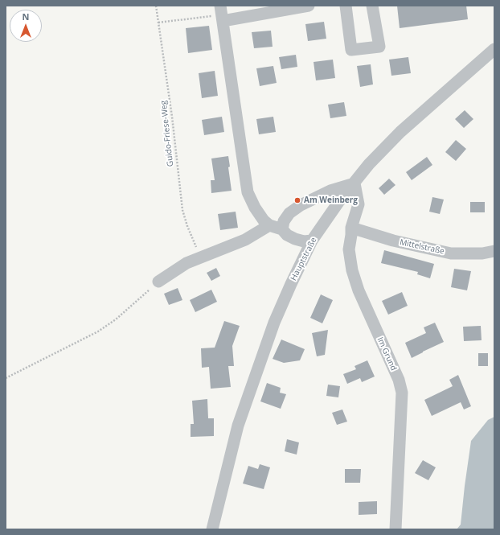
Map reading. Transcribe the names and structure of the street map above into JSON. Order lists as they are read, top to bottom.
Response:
{
  "streets": {
    "street": ["Mittelstraße", "Hauptstraße", "Im Grund"],
    "path": ["Guido-Friese-Weg"]
  },
  "crossings": [
    ["Mittelstraße", "Im Grund"],
    ["Hauptstraße", "Im Grund"]
  ],
  "places": ["Am Weinberg"],
  "north": "top"
}
